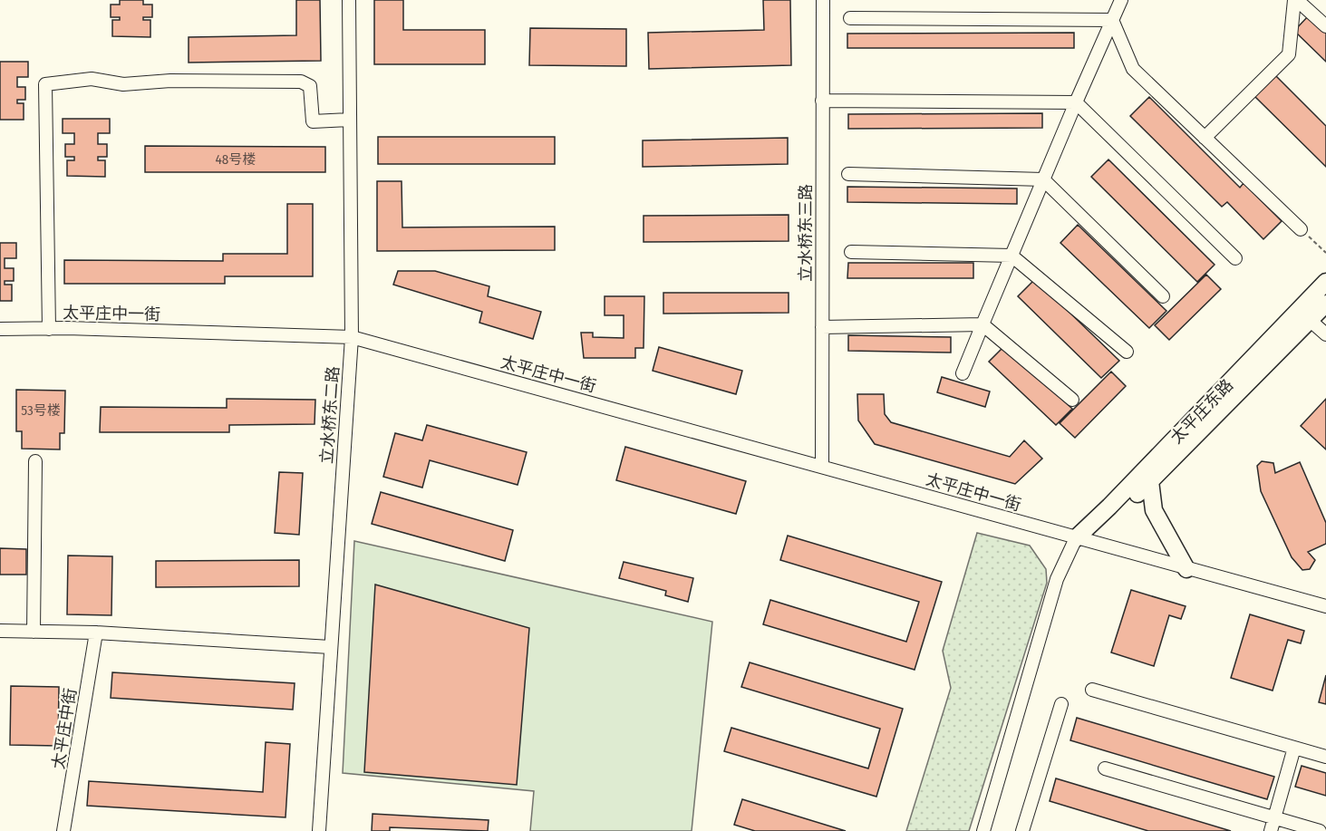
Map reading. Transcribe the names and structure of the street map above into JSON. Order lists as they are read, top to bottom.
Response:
{
  "streets": {
    "main road": ["太平庄东路"],
    "street": [
      "立水桥东三路",
      "太平庄中一街",
      "立水桥东二路",
      "太平庄中街"
    ]
  },
  "crossings": [
    ["立水桥东三路", "太平庄中一街"],
    ["太平庄中一街", "太平庄东路"],
    ["太平庄中一街", "立水桥东二路"]
  ],
  "house_numbers": ["48号楼", "53号楼"]
}
